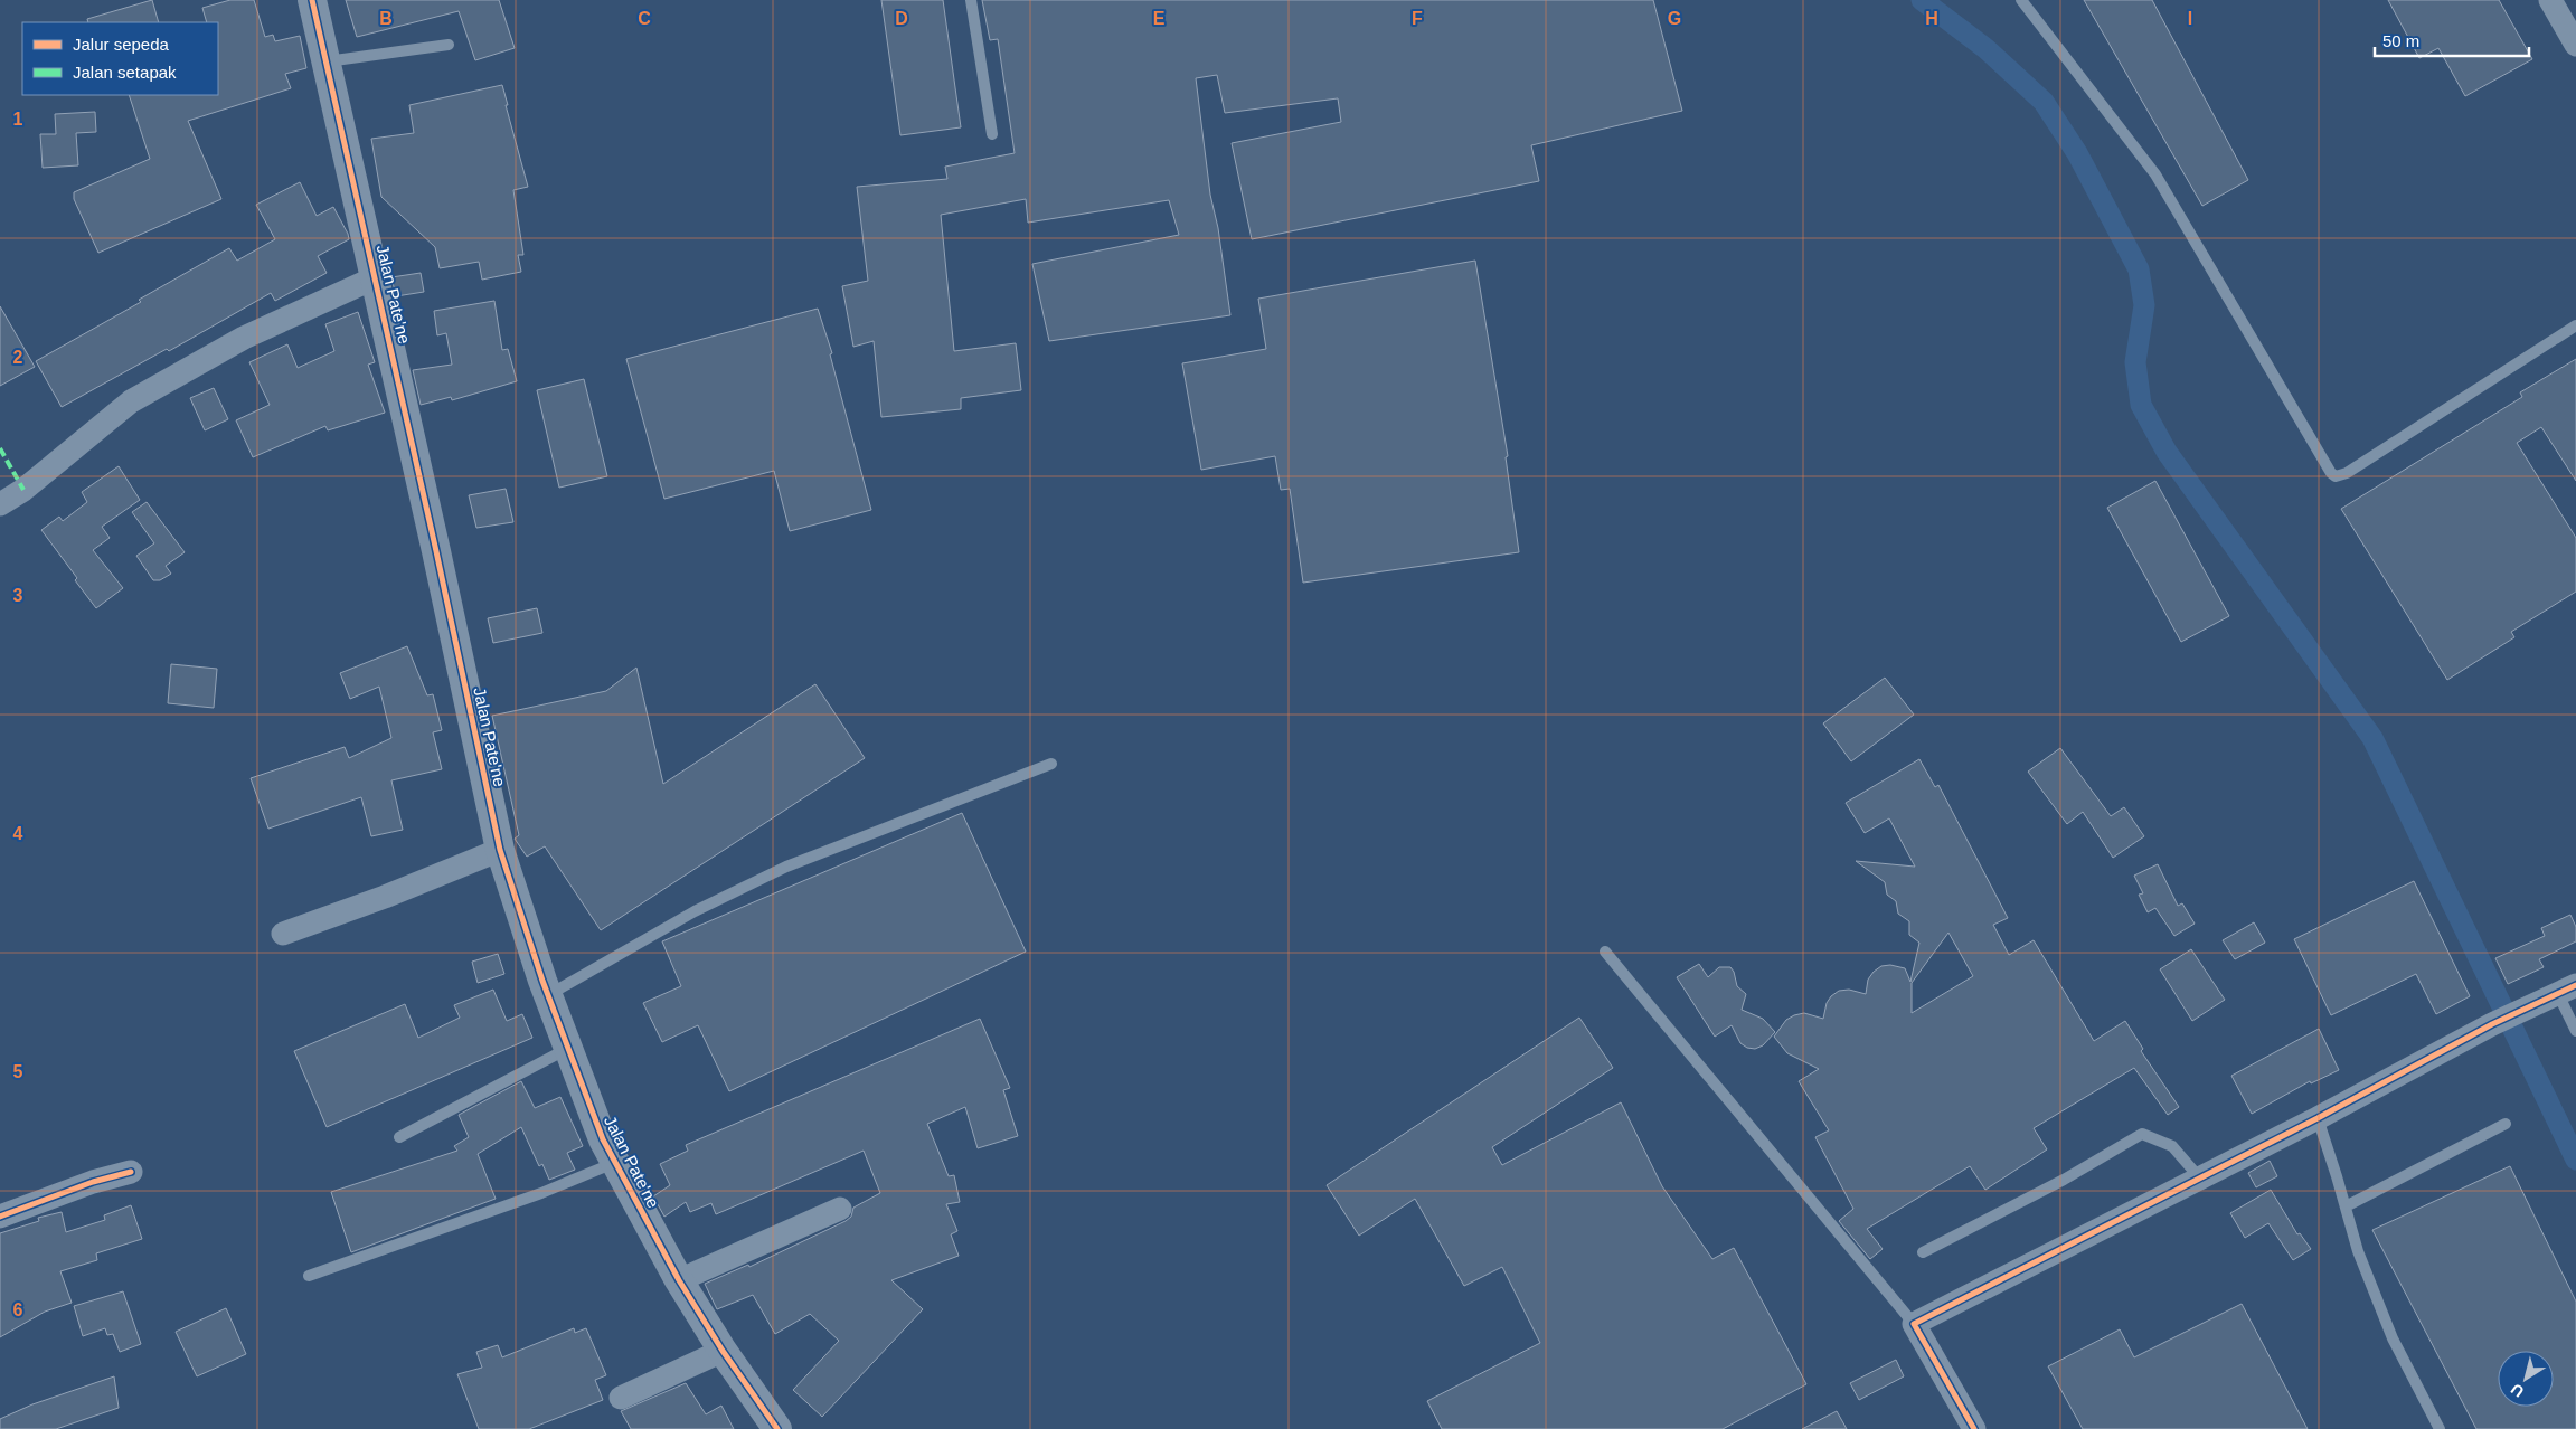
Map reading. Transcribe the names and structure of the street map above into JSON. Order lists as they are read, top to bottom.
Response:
{
  "streets": {
    "street": ["Jalan Pate'ne"]
  },
  "legend": ["Jalur sepeda", "Jalan setapak"],
  "scale_bar": "50 m",
  "north": "bottom left",
  "grid": {
    "columns": [
      "B",
      "C",
      "D",
      "E",
      "F",
      "G",
      "H",
      "I"
    ],
    "rows": [
      "1",
      "2",
      "3",
      "4",
      "5",
      "6"
    ]
  }
}
